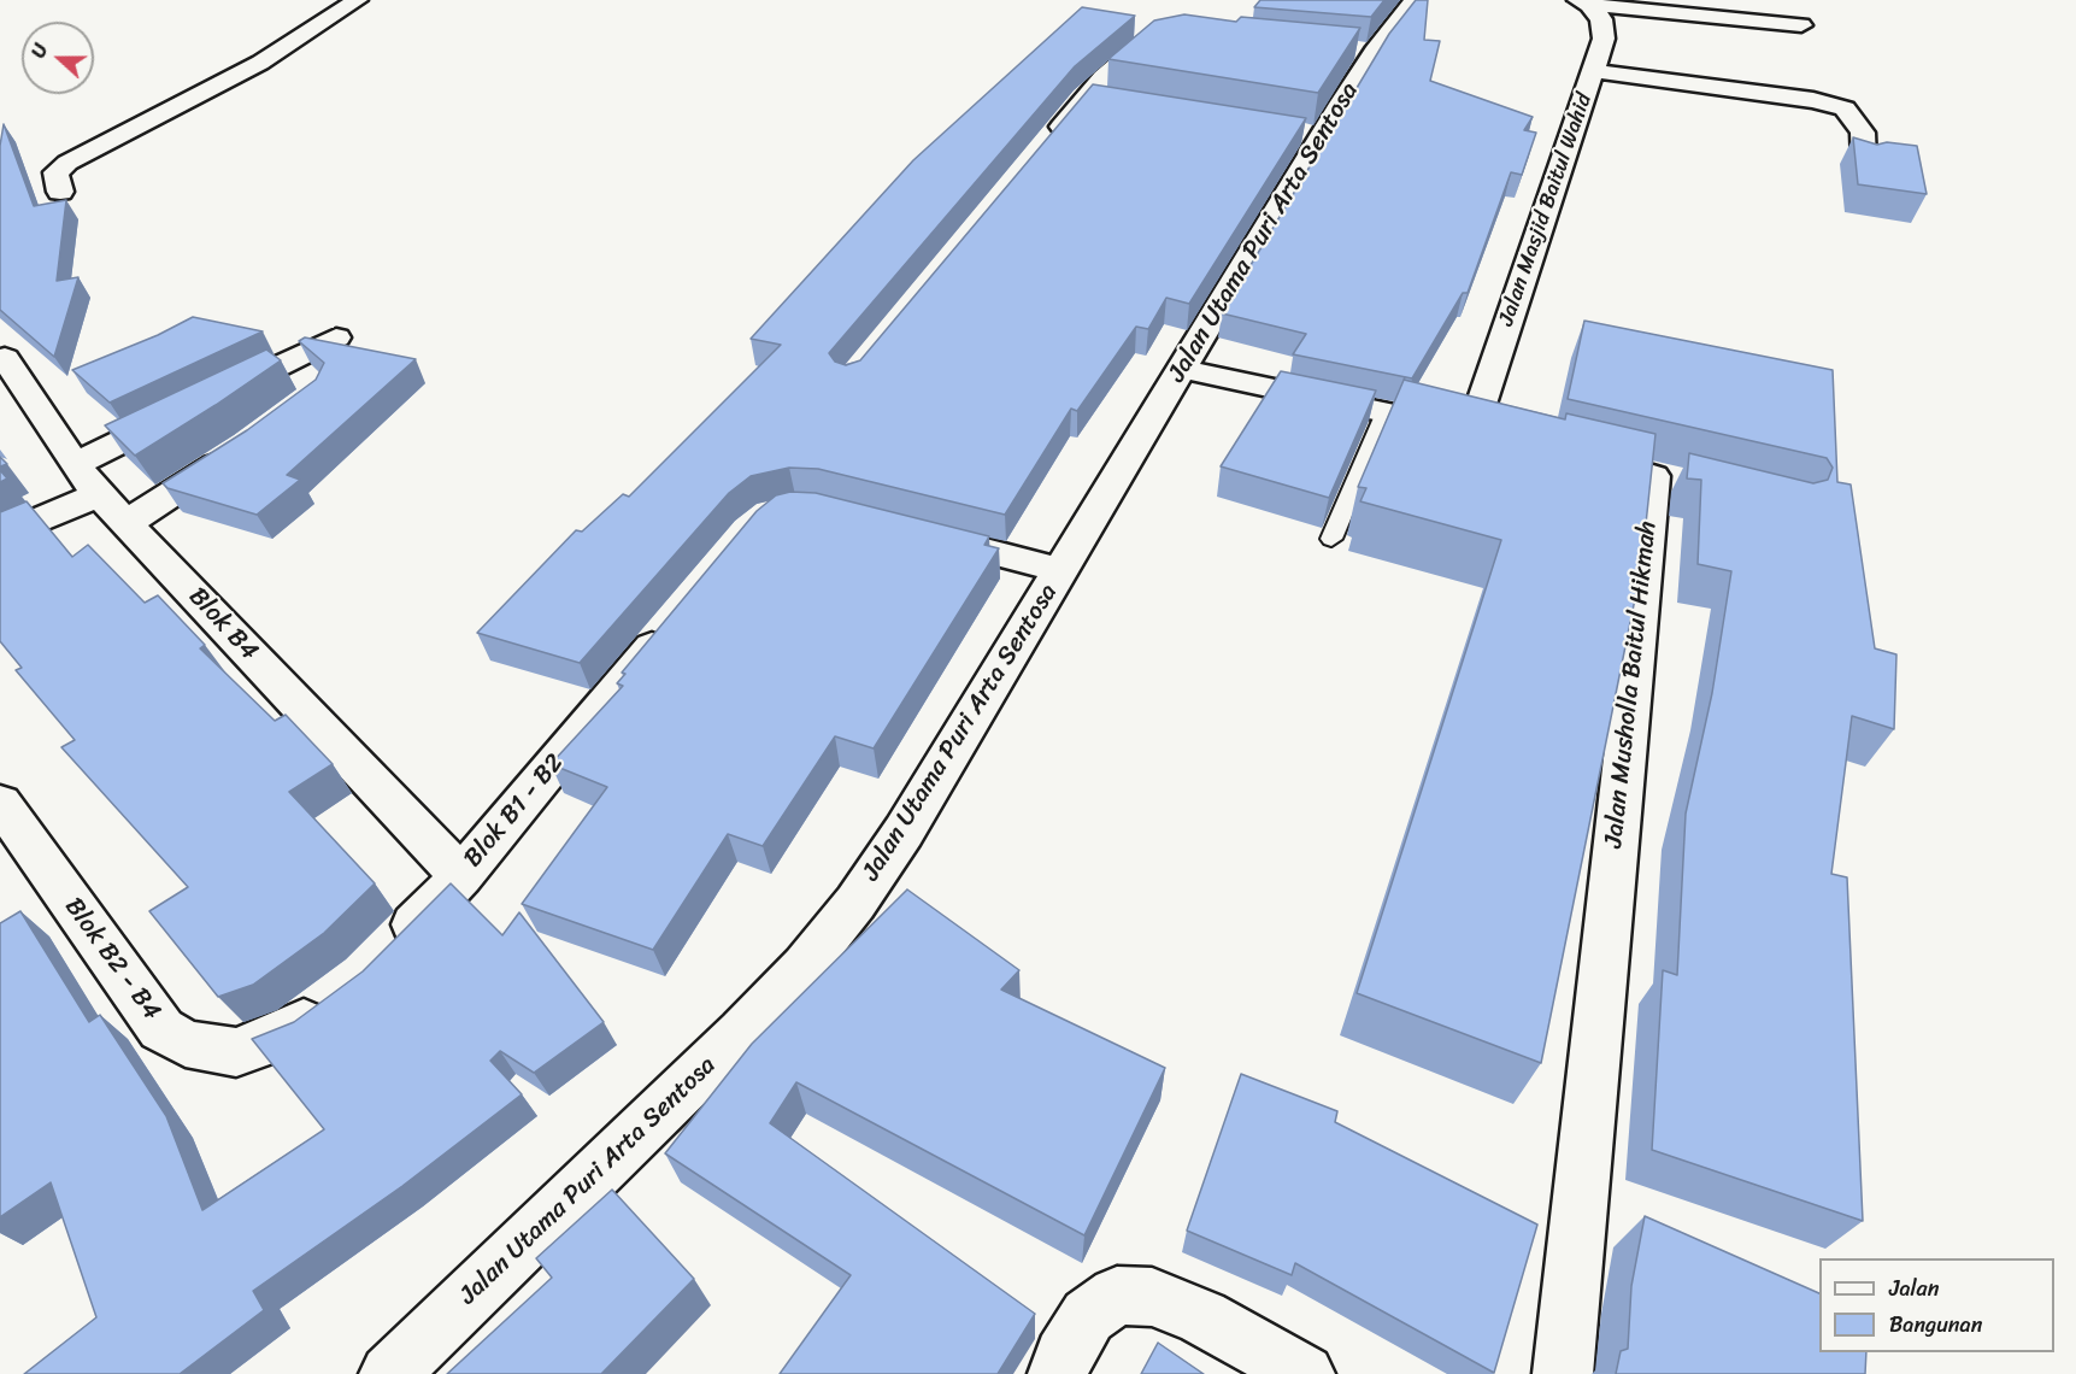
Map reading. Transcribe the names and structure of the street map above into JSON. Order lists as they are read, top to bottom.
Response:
{
  "streets": {
    "street": [
      "Jalan Masjid Baitul Wahid",
      "Jalan Utama Puri Arta Sentosa",
      "Blok B4",
      "Jalan Musholla Baitul Hikmah",
      "Blok B1 - B2",
      "Blok B2 - B4"
    ]
  },
  "crossings": [
    ["Blok B4", "Blok B1 - B2"]
  ],
  "legend": ["Jalan", "Bangunan"],
  "north": "left"
}
